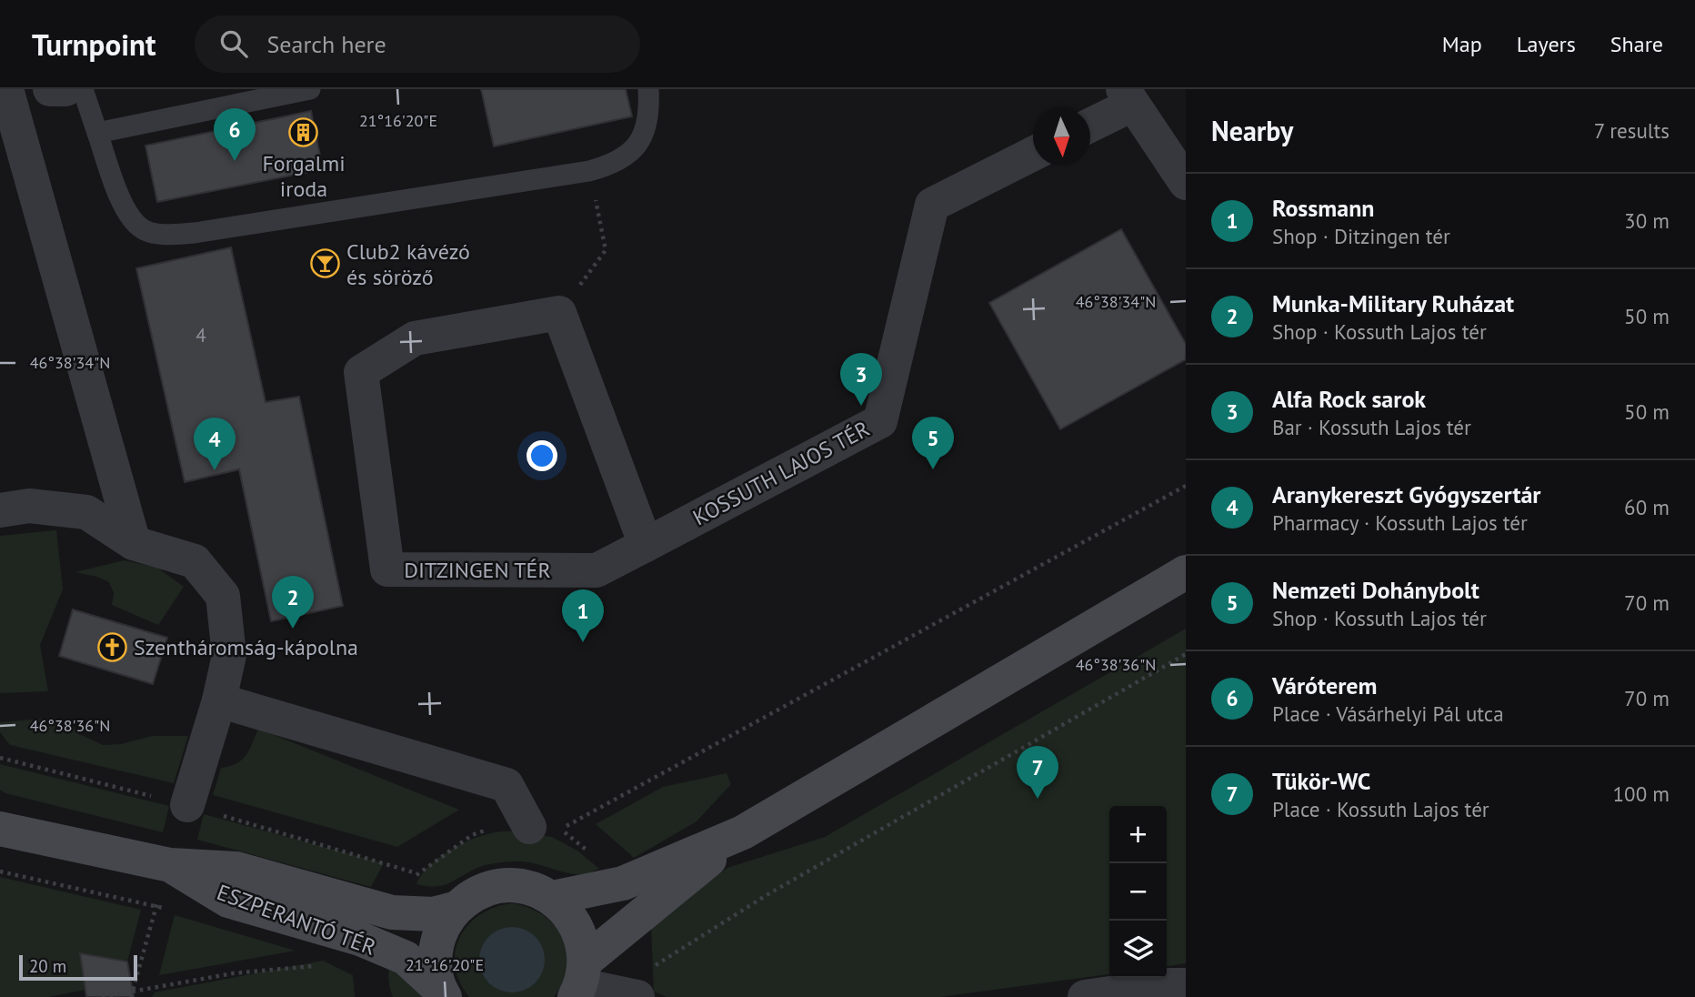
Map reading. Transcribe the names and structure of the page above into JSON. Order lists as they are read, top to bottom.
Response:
{
  "streets": {
    "street": ["KOSSUTH LAJOS TÉR", "DITZINGEN TÉR", "ESZPERANTÓ TÉR"]
  },
  "crossings": [
    ["KOSSUTH LAJOS TÉR", "DITZINGEN TÉR"]
  ],
  "places": {
    "building": ["Forgalmi iroda"],
    "bar": ["Club2 kávézó és söröző"],
    "church": ["Szentháromság-kápolna"]
  },
  "house_numbers": ["4"],
  "scale_bar": "20 m",
  "north": "bottom",
  "page": {
    "header": "Turnpoint",
    "search": "Search here",
    "nav": ["Map", "Layers", "Share"],
    "heading": ["Nearby", "7 results"],
    "pins": [
      "6",
      "3",
      "5",
      "4",
      "2",
      "1",
      "7"
    ],
    "list": [
      {
        "mark": "1",
        "name": "Rossmann",
        "note": "Shop · Ditzingen tér",
        "value": "30 m"
      },
      {
        "mark": "2",
        "name": "Munka-Military Ruházat",
        "note": "Shop · Kossuth Lajos tér",
        "value": "50 m"
      },
      {
        "mark": "3",
        "name": "Alfa Rock sarok",
        "note": "Bar · Kossuth Lajos tér",
        "value": "50 m"
      },
      {
        "mark": "4",
        "name": "Aranykereszt Gyógyszertár",
        "note": "Pharmacy · Kossuth Lajos tér",
        "value": "60 m"
      },
      {
        "mark": "5",
        "name": "Nemzeti Dohánybolt",
        "note": "Shop · Kossuth Lajos tér",
        "value": "70 m"
      },
      {
        "mark": "6",
        "name": "Váróterem",
        "note": "Place · Vásárhelyi Pál utca",
        "value": "70 m"
      },
      {
        "mark": "7",
        "name": "Tükör-WC",
        "note": "Place · Kossuth Lajos tér",
        "value": "100 m"
      }
    ],
    "map_buttons": ["+", "−"],
    "scale": "20 m"
  },
  "coordinates": ["21°16'20\"E", "46°38'34\"N", "46°38'36\"N"]
}
